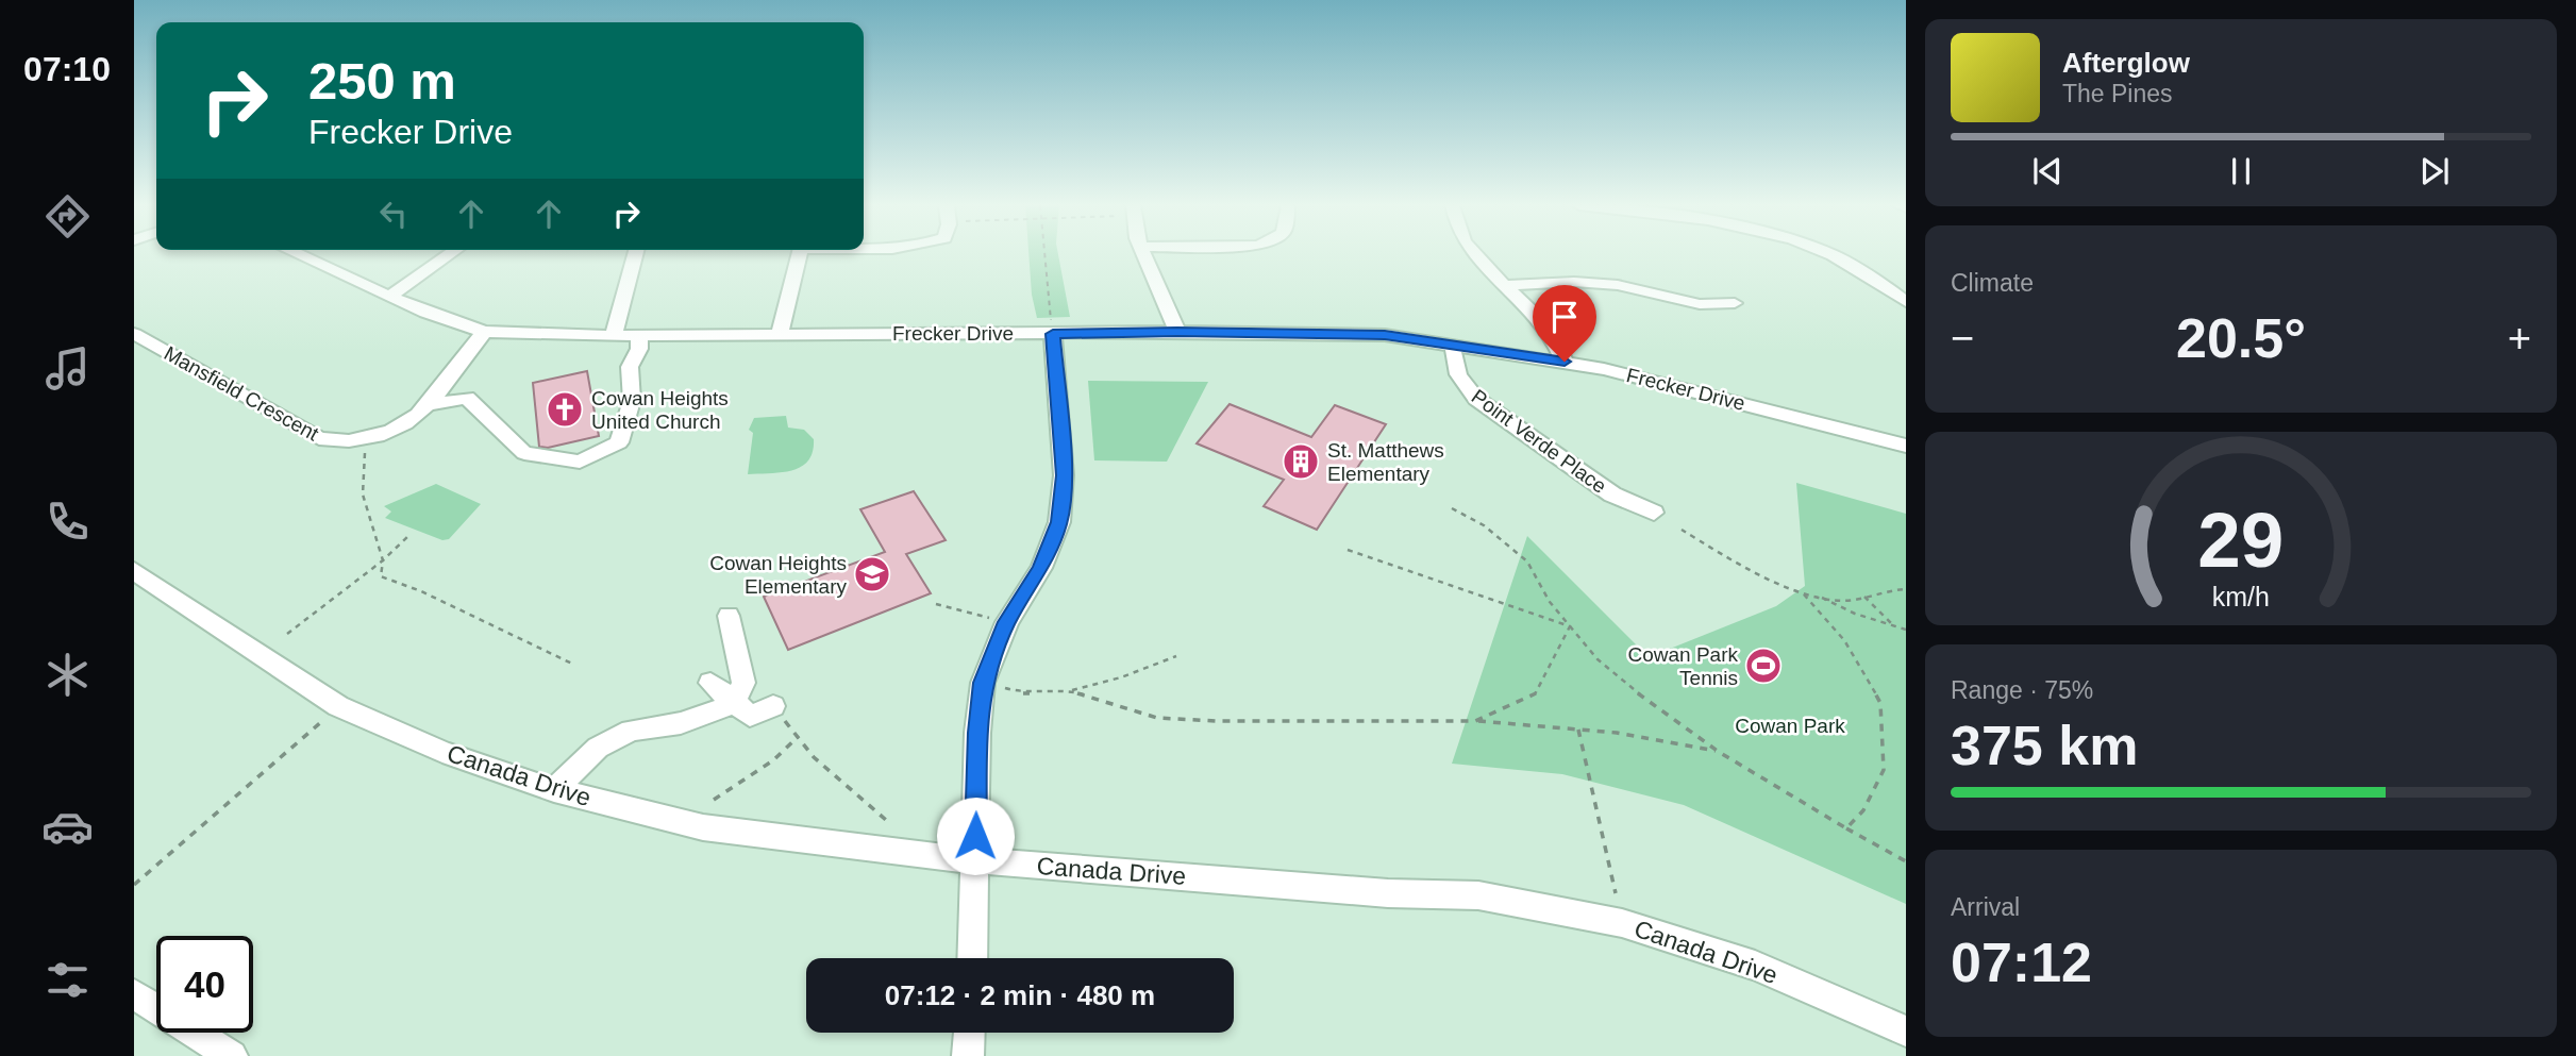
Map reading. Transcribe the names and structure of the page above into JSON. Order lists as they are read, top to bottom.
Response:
{
  "streets": {
    "street": [
      "Frecker Drive",
      "Mansfield Crescent",
      "Point Verde Place",
      "Canada Drive"
    ]
  },
  "crossings": [
    ["Frecker Drive", "Mansfield Crescent"],
    ["Frecker Drive", "Point Verde Place"]
  ],
  "parks": ["Cowan Park"],
  "places": {
    "church": ["Cowan Heights United Church"],
    "building": ["St. Matthews Elementary"],
    "school or university": ["Cowan Heights Elementary"],
    "sports": ["Cowan Park Tennis"]
  },
  "page": {
    "tabs": "07:10",
    "turn": ["250 m", "Frecker Drive"],
    "song": ["Afterglow", "The Pines"],
    "tile": [
      "Climate",
      ["Range · 75%", "375 km"],
      ["Arrival", "07:12"]
    ],
    "heat": ["−", "20.5°", "+"],
    "limit": "40",
    "trip": "07:12 · 2 min · 480 m",
    "gauge": ["29", "km/h"]
  }
}
